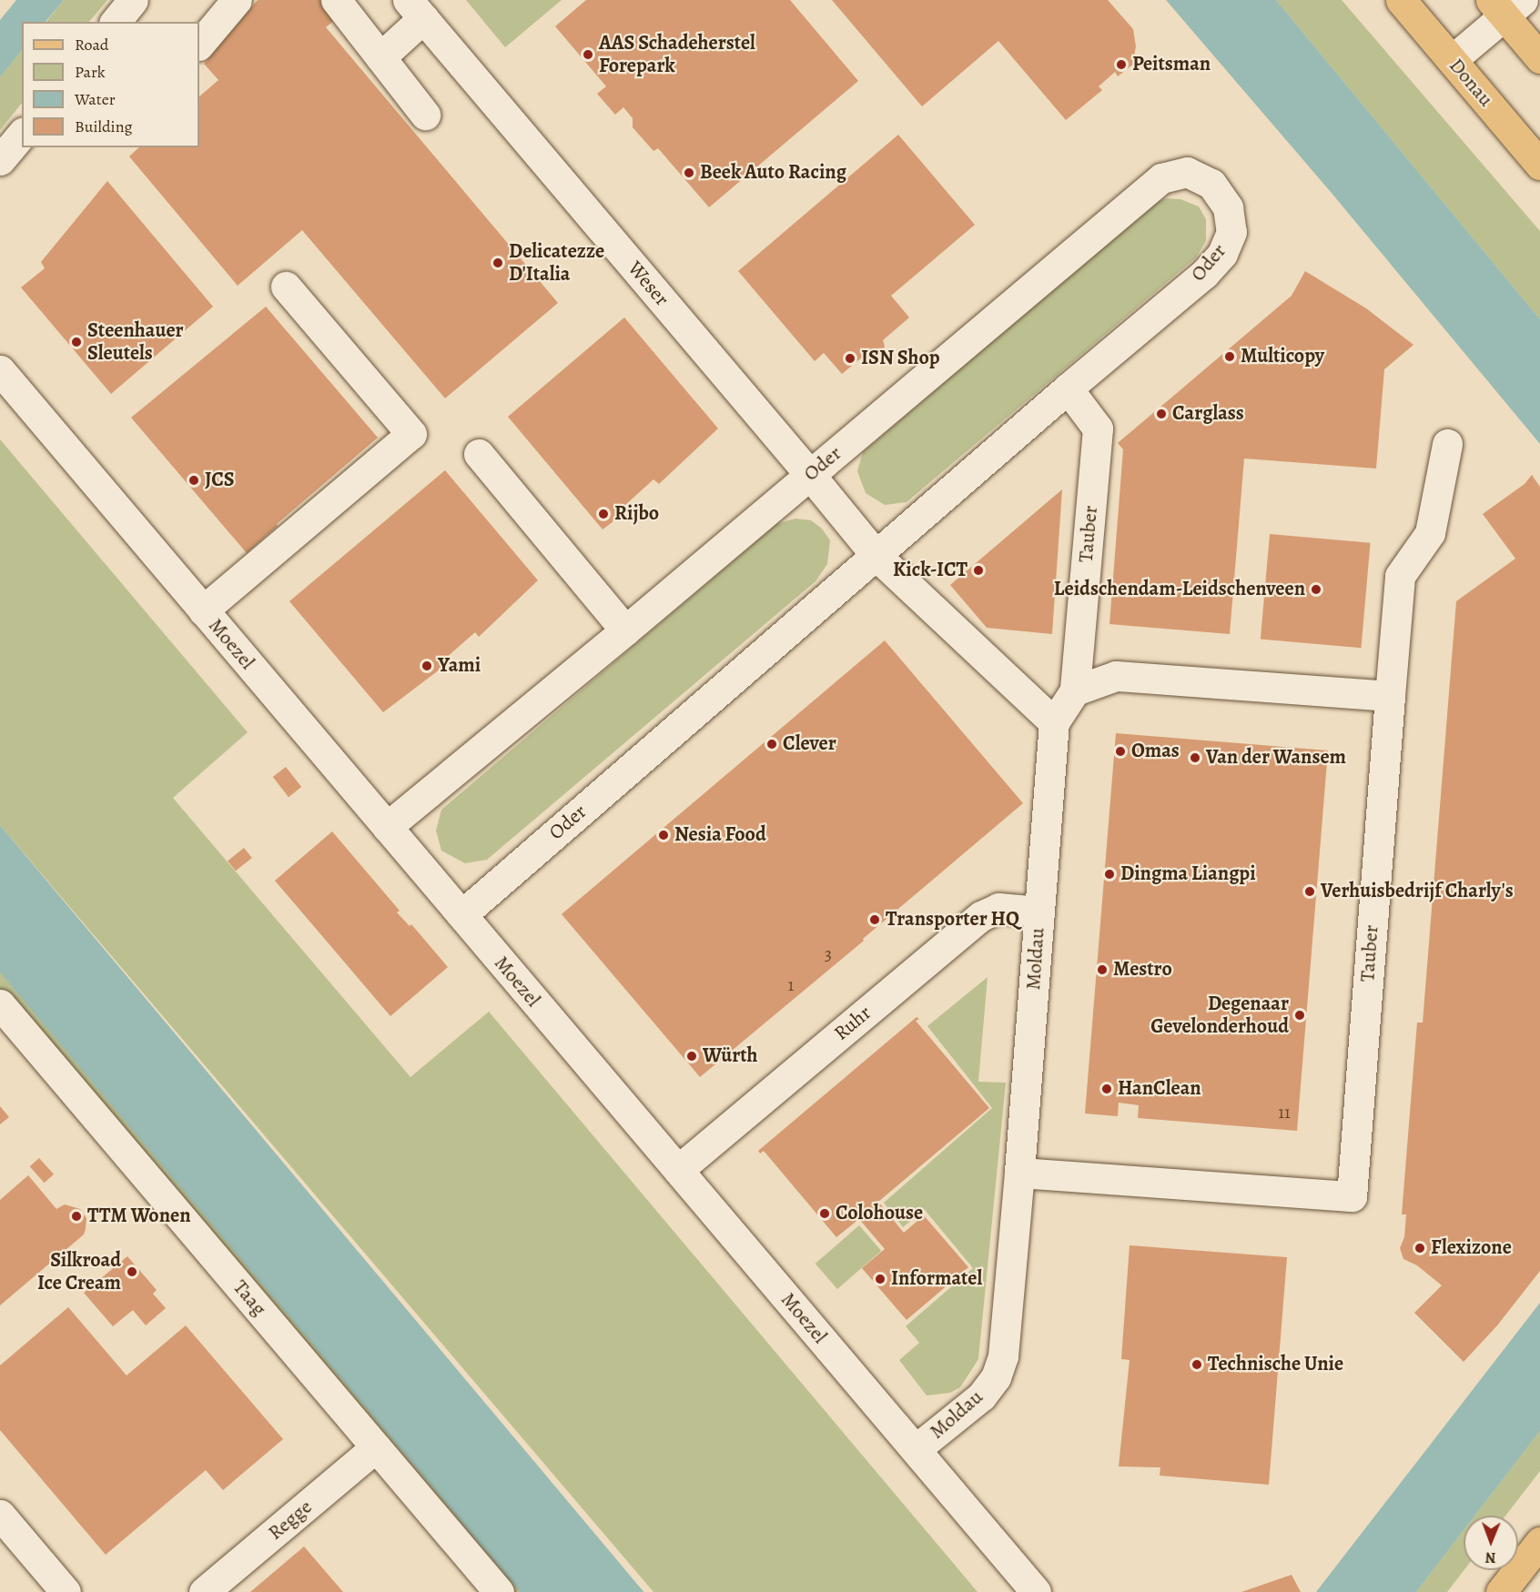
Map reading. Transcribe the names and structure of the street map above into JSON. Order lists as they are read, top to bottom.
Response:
{
  "streets": {
    "main road": ["Donau"],
    "street": [
      "Oder",
      "Weser",
      "Tauber",
      "Moezel",
      "Moldau",
      "Ruhr",
      "Taag",
      "Regge"
    ]
  },
  "crossings": [
    ["Oder", "Weser"],
    ["Oder", "Tauber"],
    ["Oder", "Moezel"],
    ["Tauber", "Moldau"],
    ["Moezel", "Moldau"],
    ["Moezel", "Ruhr"],
    ["Moldau", "Ruhr"],
    ["Taag", "Regge"]
  ],
  "places": [
    "AAS Schadeherstel Forepark",
    "Peitsman",
    "Beek Auto Racing",
    "Delicatezze D'Italia",
    "Steenhauer Sleutels",
    "Multicopy",
    "ISN Shop",
    "Carglass",
    "JCS",
    "Rijbo",
    "Kick-ICT",
    "Leidschendam-Leidschenveen",
    "Yami",
    "Clever",
    "Omas",
    "Van der Wansem",
    "Nesia Food",
    "Dingma Liangpi",
    "Verhuisbedrijf Charly's",
    "Transporter HQ",
    "Mestro",
    "Degenaar Gevelonderhoud",
    "Würth",
    "HanClean",
    "Colohouse",
    "TTM Wonen",
    "Flexizone",
    "Silkroad Ice Cream",
    "Informatel",
    "Technische Unie"
  ],
  "house_numbers": ["3", "1", "11"],
  "legend": [
    "Road",
    "Park",
    "Water",
    "Building"
  ],
  "north": "bottom"
}
